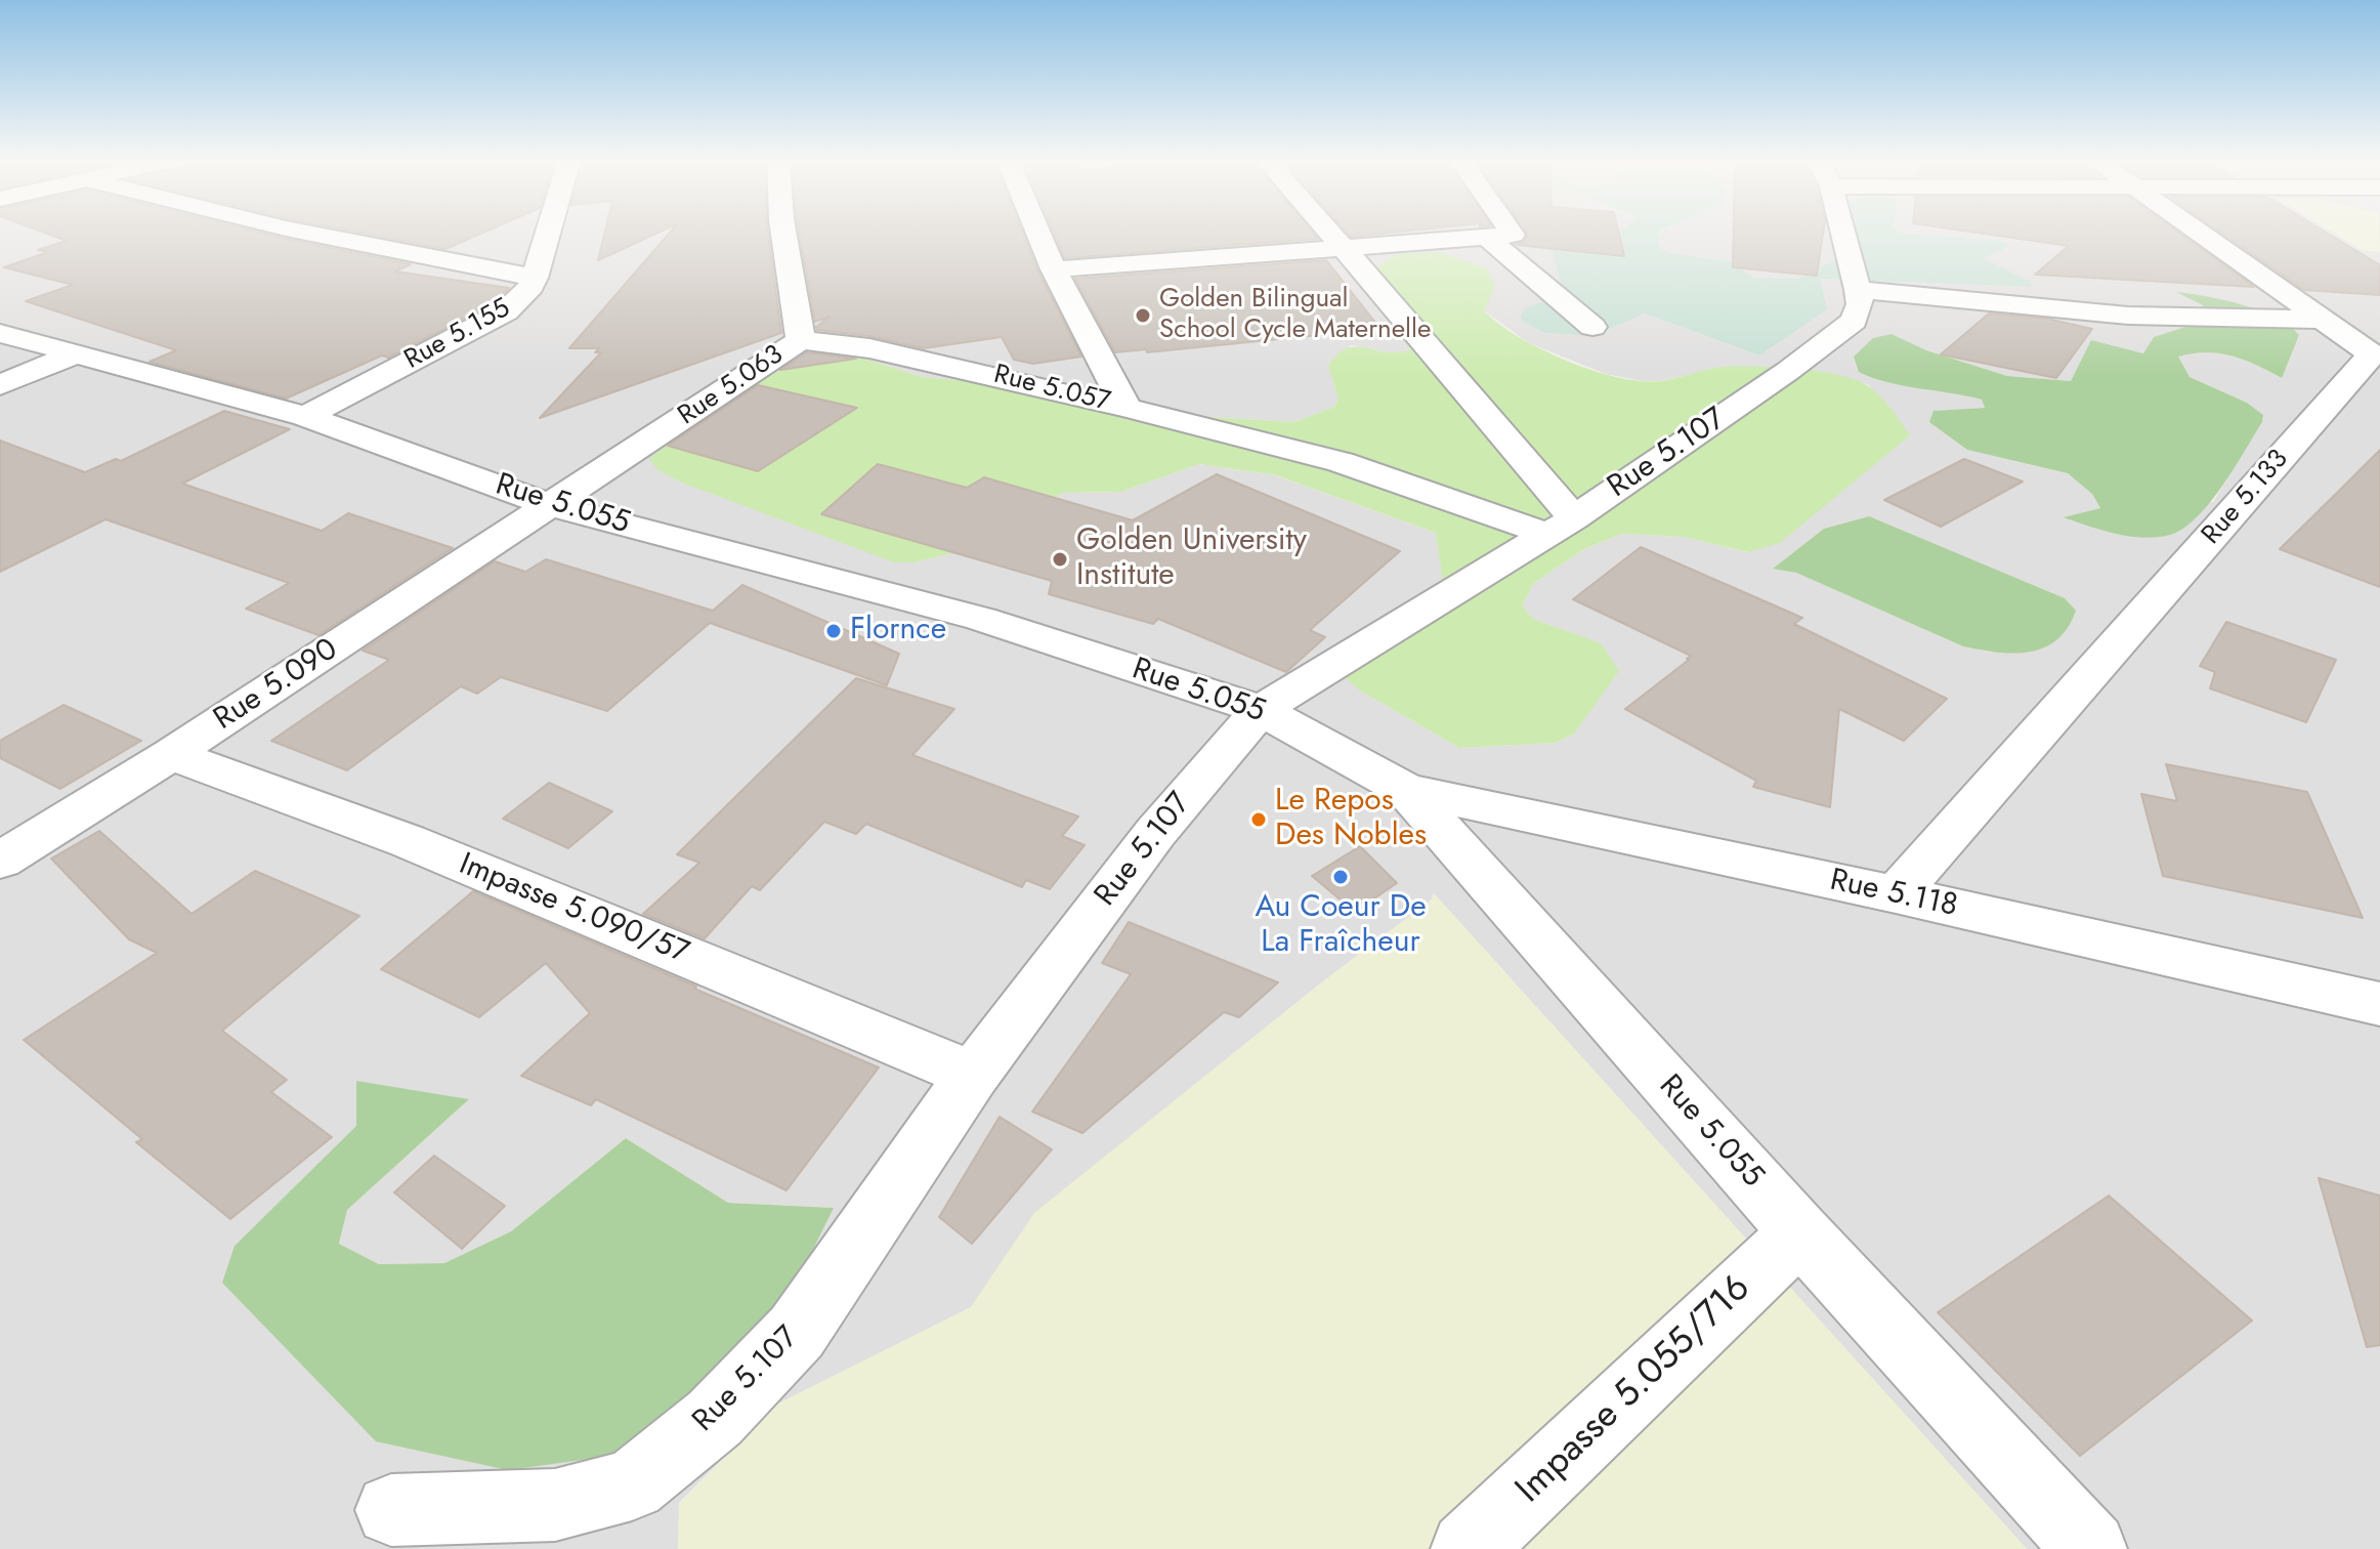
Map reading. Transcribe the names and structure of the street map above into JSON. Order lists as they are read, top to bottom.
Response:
{
  "streets": {
    "street": [
      "Rue 5.155",
      "Rue 5.063",
      "Rue 5.057",
      "Rue 5.107",
      "Rue 5.133",
      "Rue 5.055",
      "Rue 5.090",
      "Rue 5.118",
      "Impasse 5.090/57",
      "Impasse 5.055/716"
    ]
  },
  "crossings": [
    ["Rue 5.155", "Rue 5.055"],
    ["Rue 5.063", "Rue 5.057"],
    ["Rue 5.063", "Rue 5.055"],
    ["Rue 5.063", "Rue 5.090"],
    ["Rue 5.107", "Rue 5.055"],
    ["Rue 5.107", "Impasse 5.090/57"],
    ["Rue 5.133", "Rue 5.118"],
    ["Rue 5.055", "Rue 5.090"],
    ["Rue 5.055", "Rue 5.118"],
    ["Rue 5.055", "Impasse 5.055/716"],
    ["Rue 5.090", "Impasse 5.090/57"]
  ],
  "places": [
    "Golden Bilingual School Cycle Maternelle",
    "Golden University Institute",
    "Flornce",
    "Le Repos Des Nobles",
    "Au Coeur De La Fraîcheur"
  ]
}
